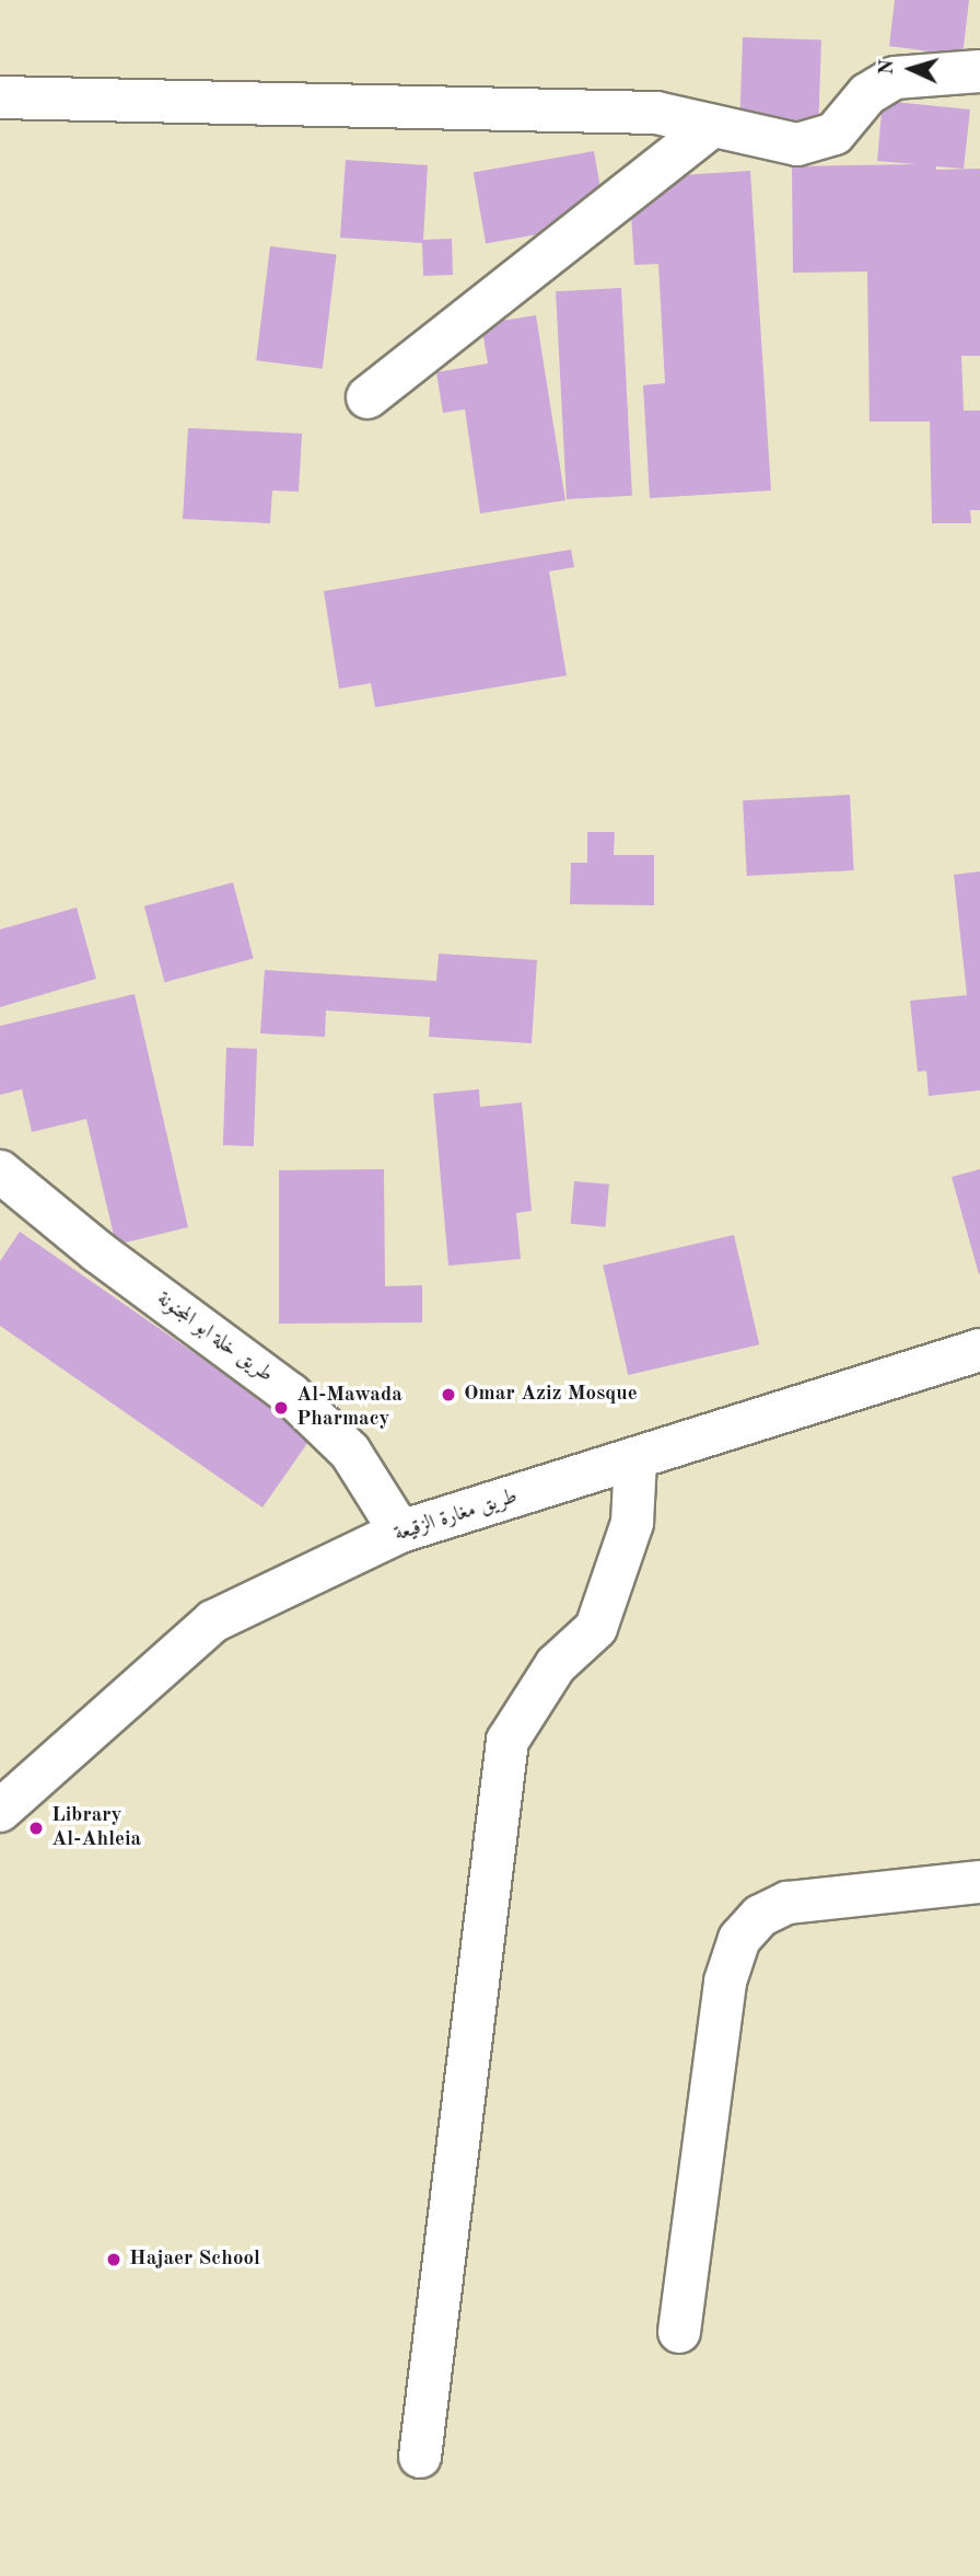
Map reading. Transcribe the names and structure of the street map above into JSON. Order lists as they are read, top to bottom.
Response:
{
  "streets": {
    "street": ["طريق خلة ابو المجنونة", "طريق مغارة الزقيعة"]
  },
  "crossings": [
    ["طريق خلة ابو المجنونة", "طريق مغارة الزقيعة"]
  ],
  "places": [
    "Omar Aziz Mosque",
    "Al-Mawada Pharmacy",
    "Library Al-Ahleia",
    "Hajaer School"
  ],
  "north": "left"
}
